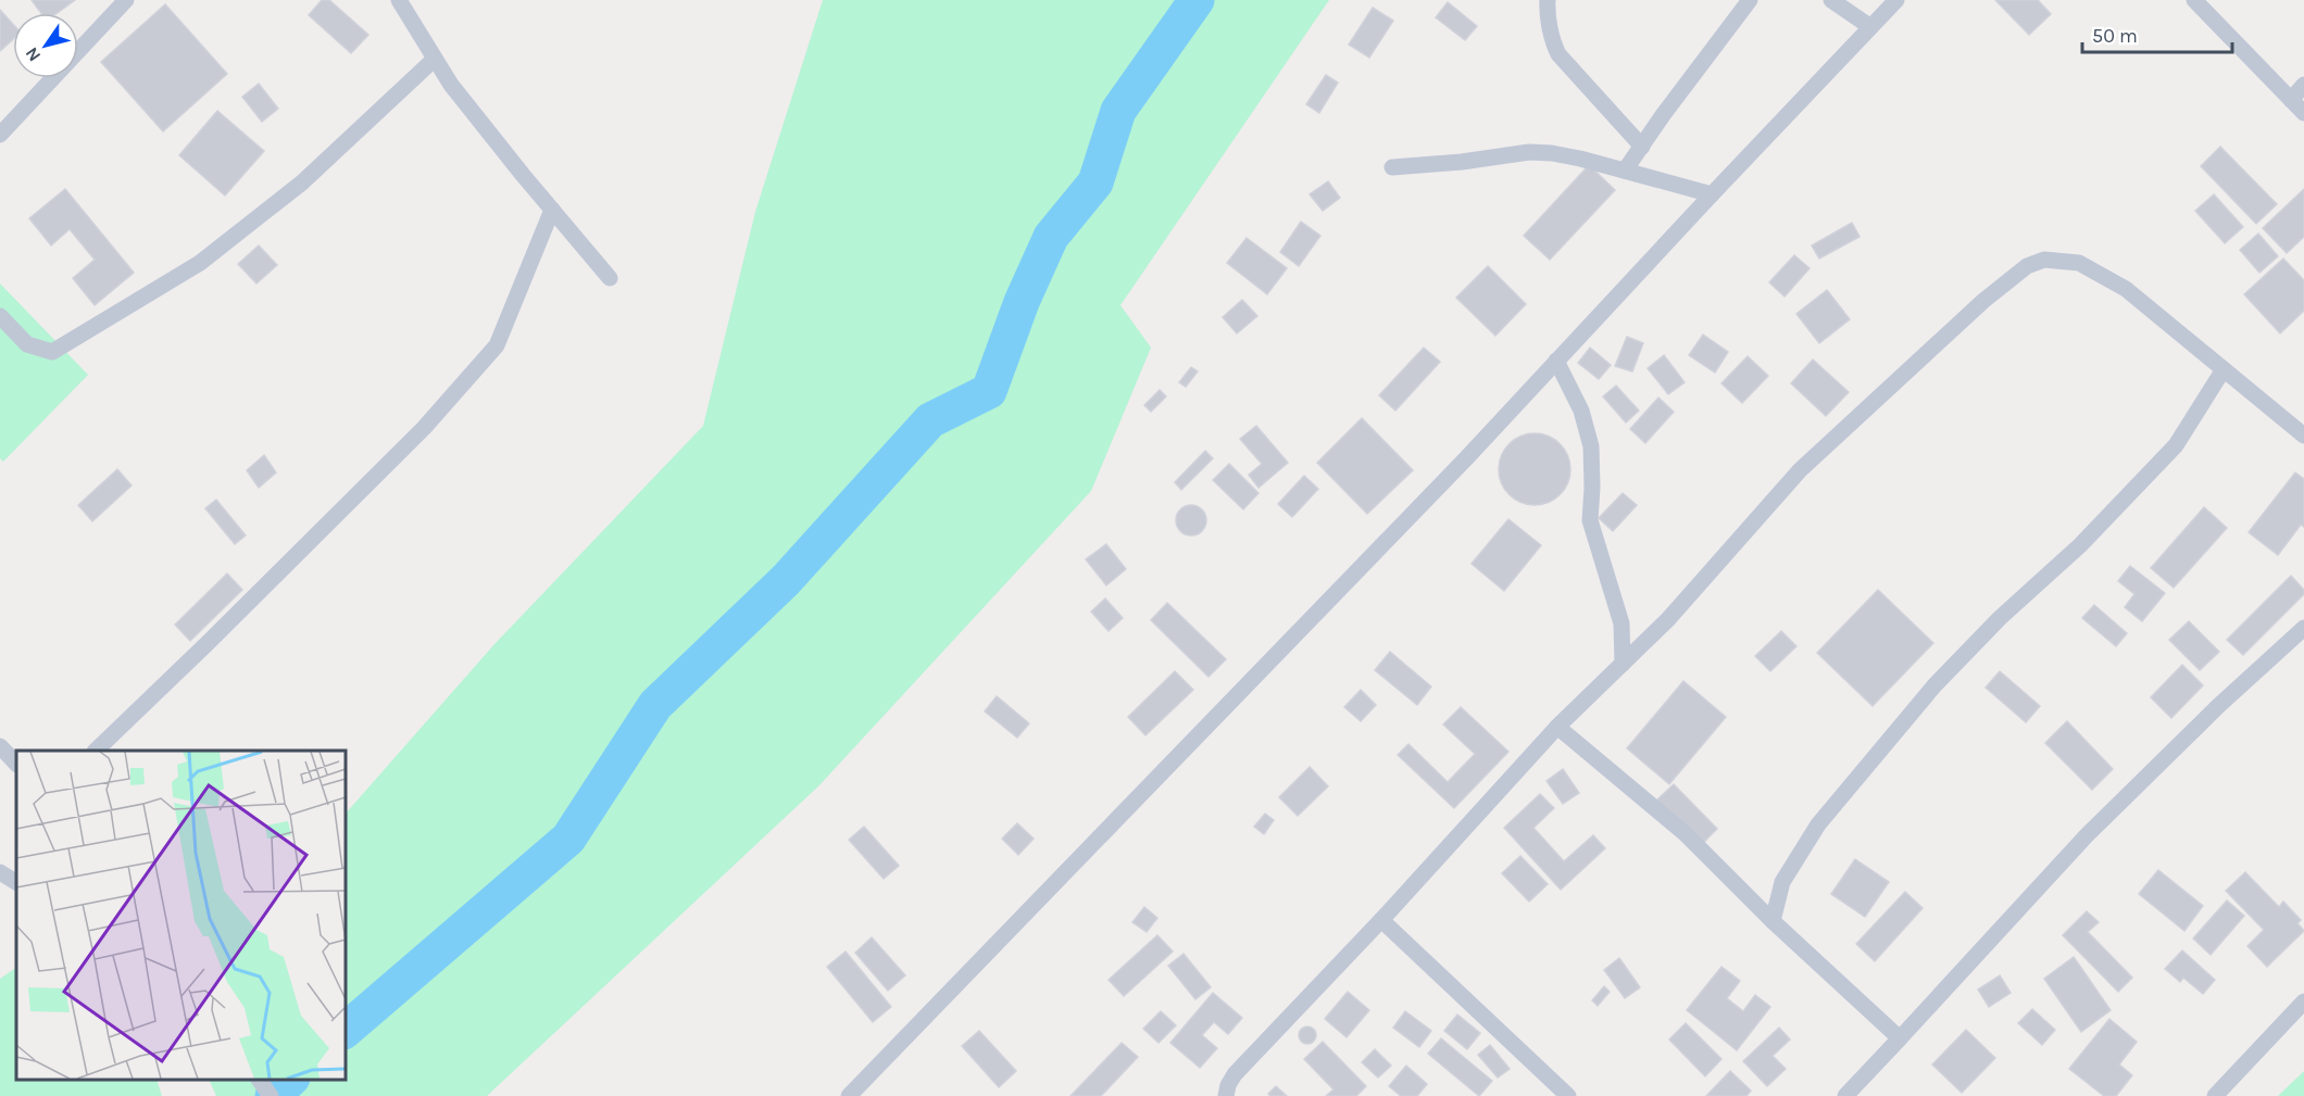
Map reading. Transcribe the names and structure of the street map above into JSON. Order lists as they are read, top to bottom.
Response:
{
  "scale_bar": "50 m",
  "north": "bottom left"
}
